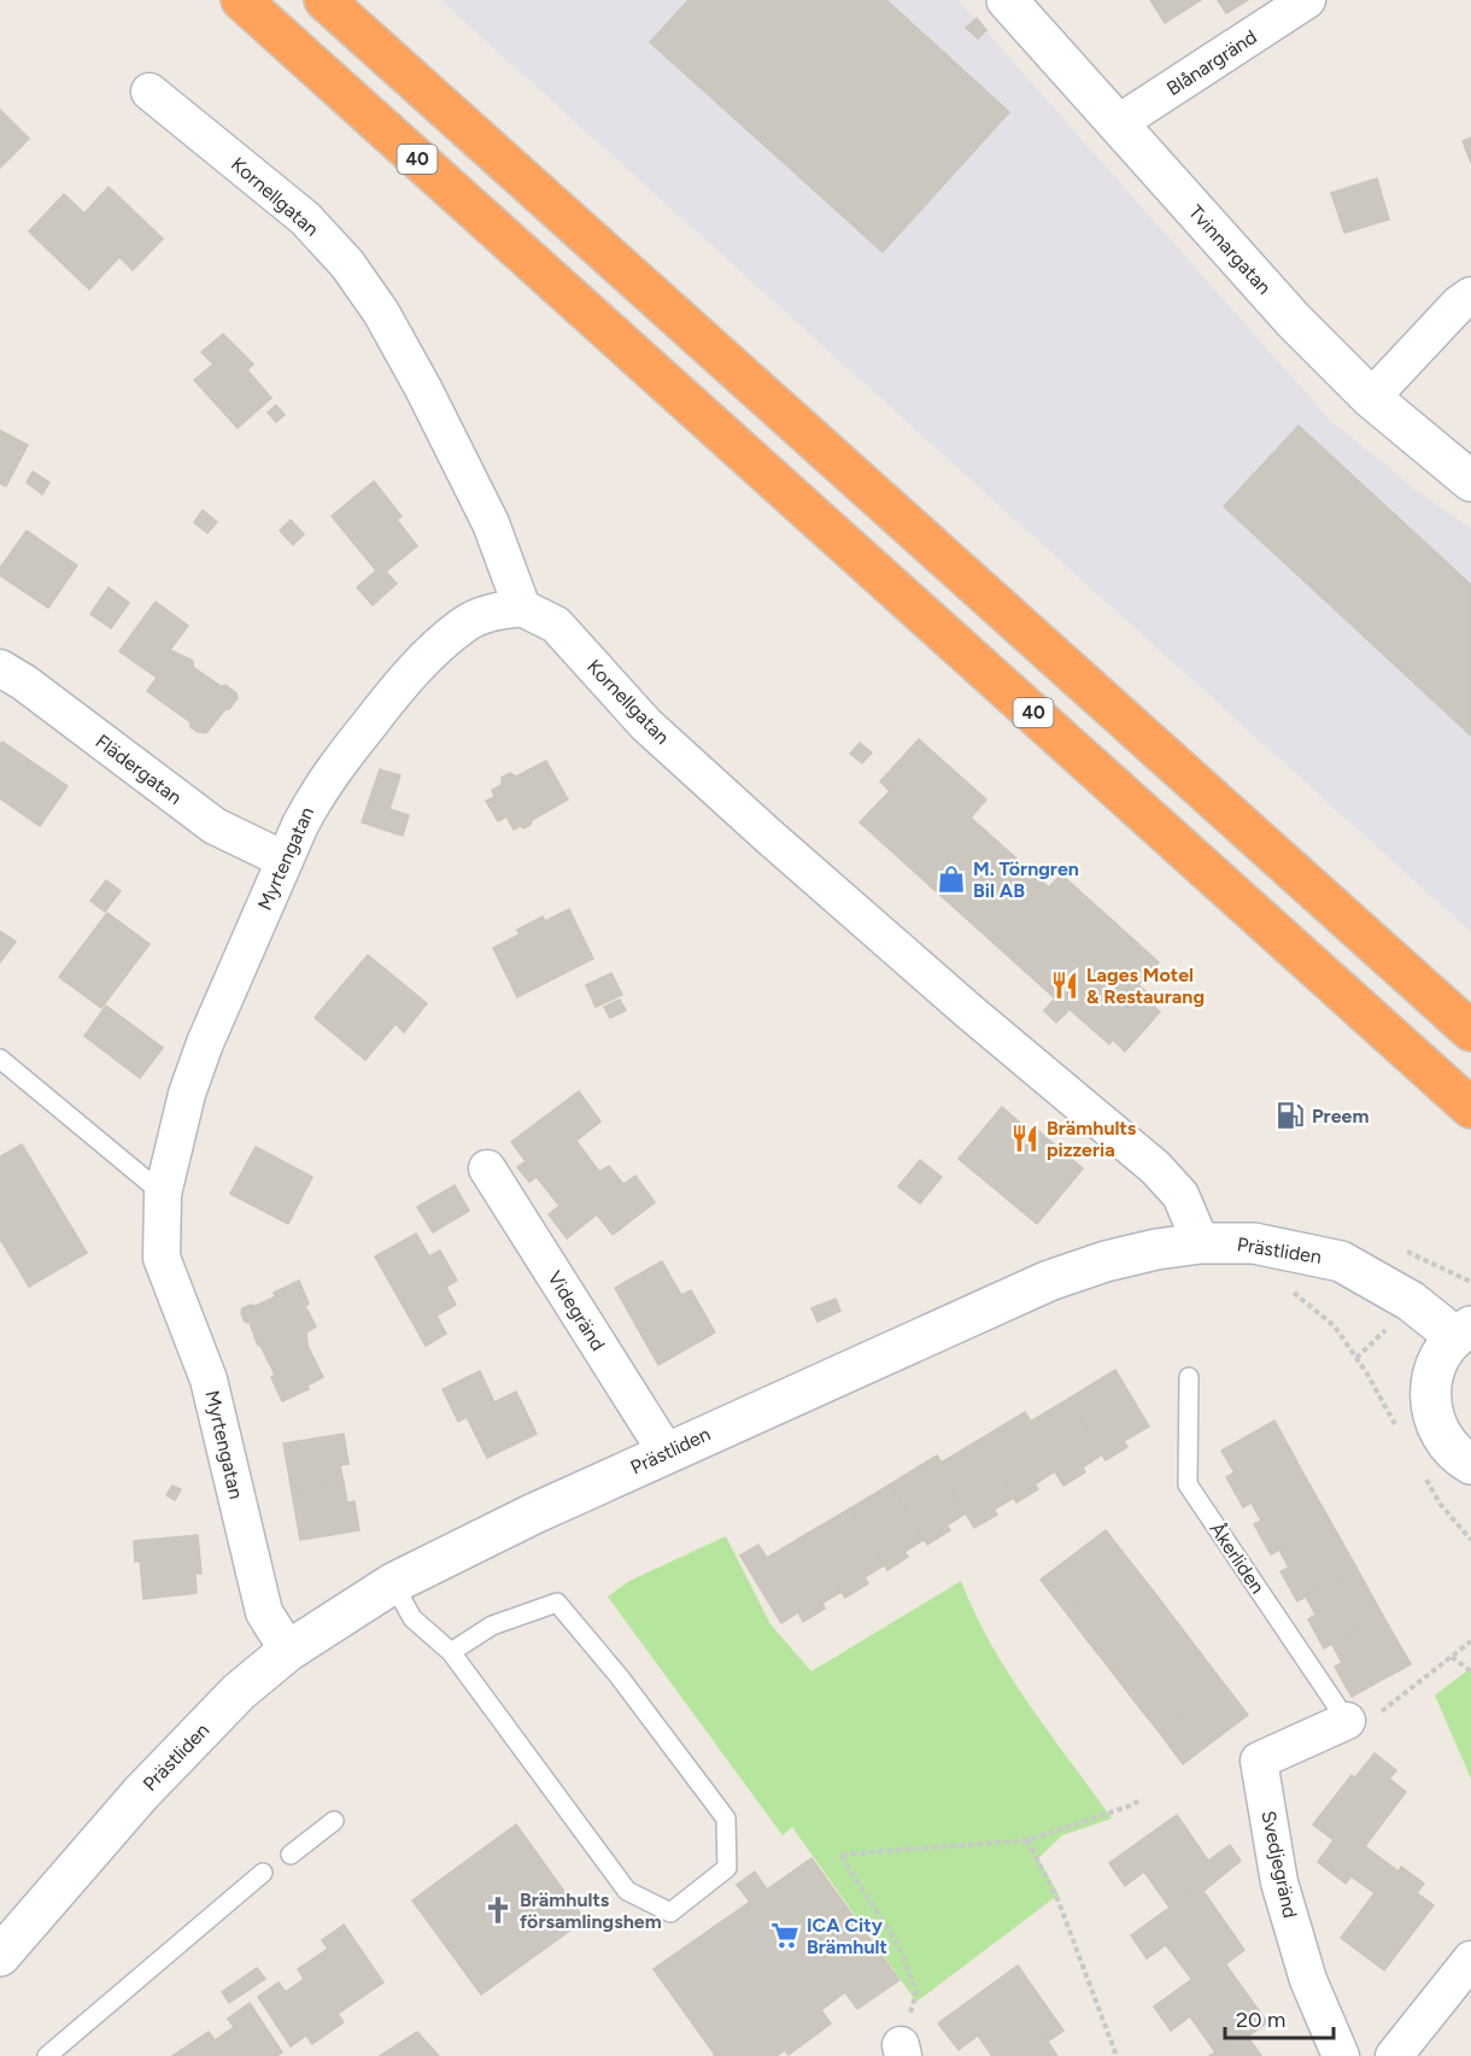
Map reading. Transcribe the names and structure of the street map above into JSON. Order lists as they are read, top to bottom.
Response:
{
  "streets": {
    "highway": ["40"],
    "street": [
      "Blånargränd",
      "Kornellgatan",
      "Tvinnargatan",
      "Flädergatan",
      "Myrtengatan",
      "Prästliden",
      "Videgränd",
      "Svedjegränd"
    ],
    "lane": ["Åkerliden"]
  },
  "crossings": [
    ["Blånargränd", "Tvinnargatan"],
    ["Kornellgatan", "Myrtengatan"],
    ["Kornellgatan", "Prästliden"],
    ["Flädergatan", "Myrtengatan"],
    ["Myrtengatan", "Prästliden"],
    ["Prästliden", "Videgränd"],
    ["Åkerliden", "Svedjegränd"]
  ],
  "places": {
    "shop": ["M. Törngren Bil AB"],
    "restaurant": ["Lages Motel & Restaurang", "Brämhults pizzeria"],
    "fuel station": ["Preem"],
    "church": ["Brämhults församlingshem"],
    "supermarket": ["ICA City Brämhult"]
  },
  "scale_bar": "20 m"
}
